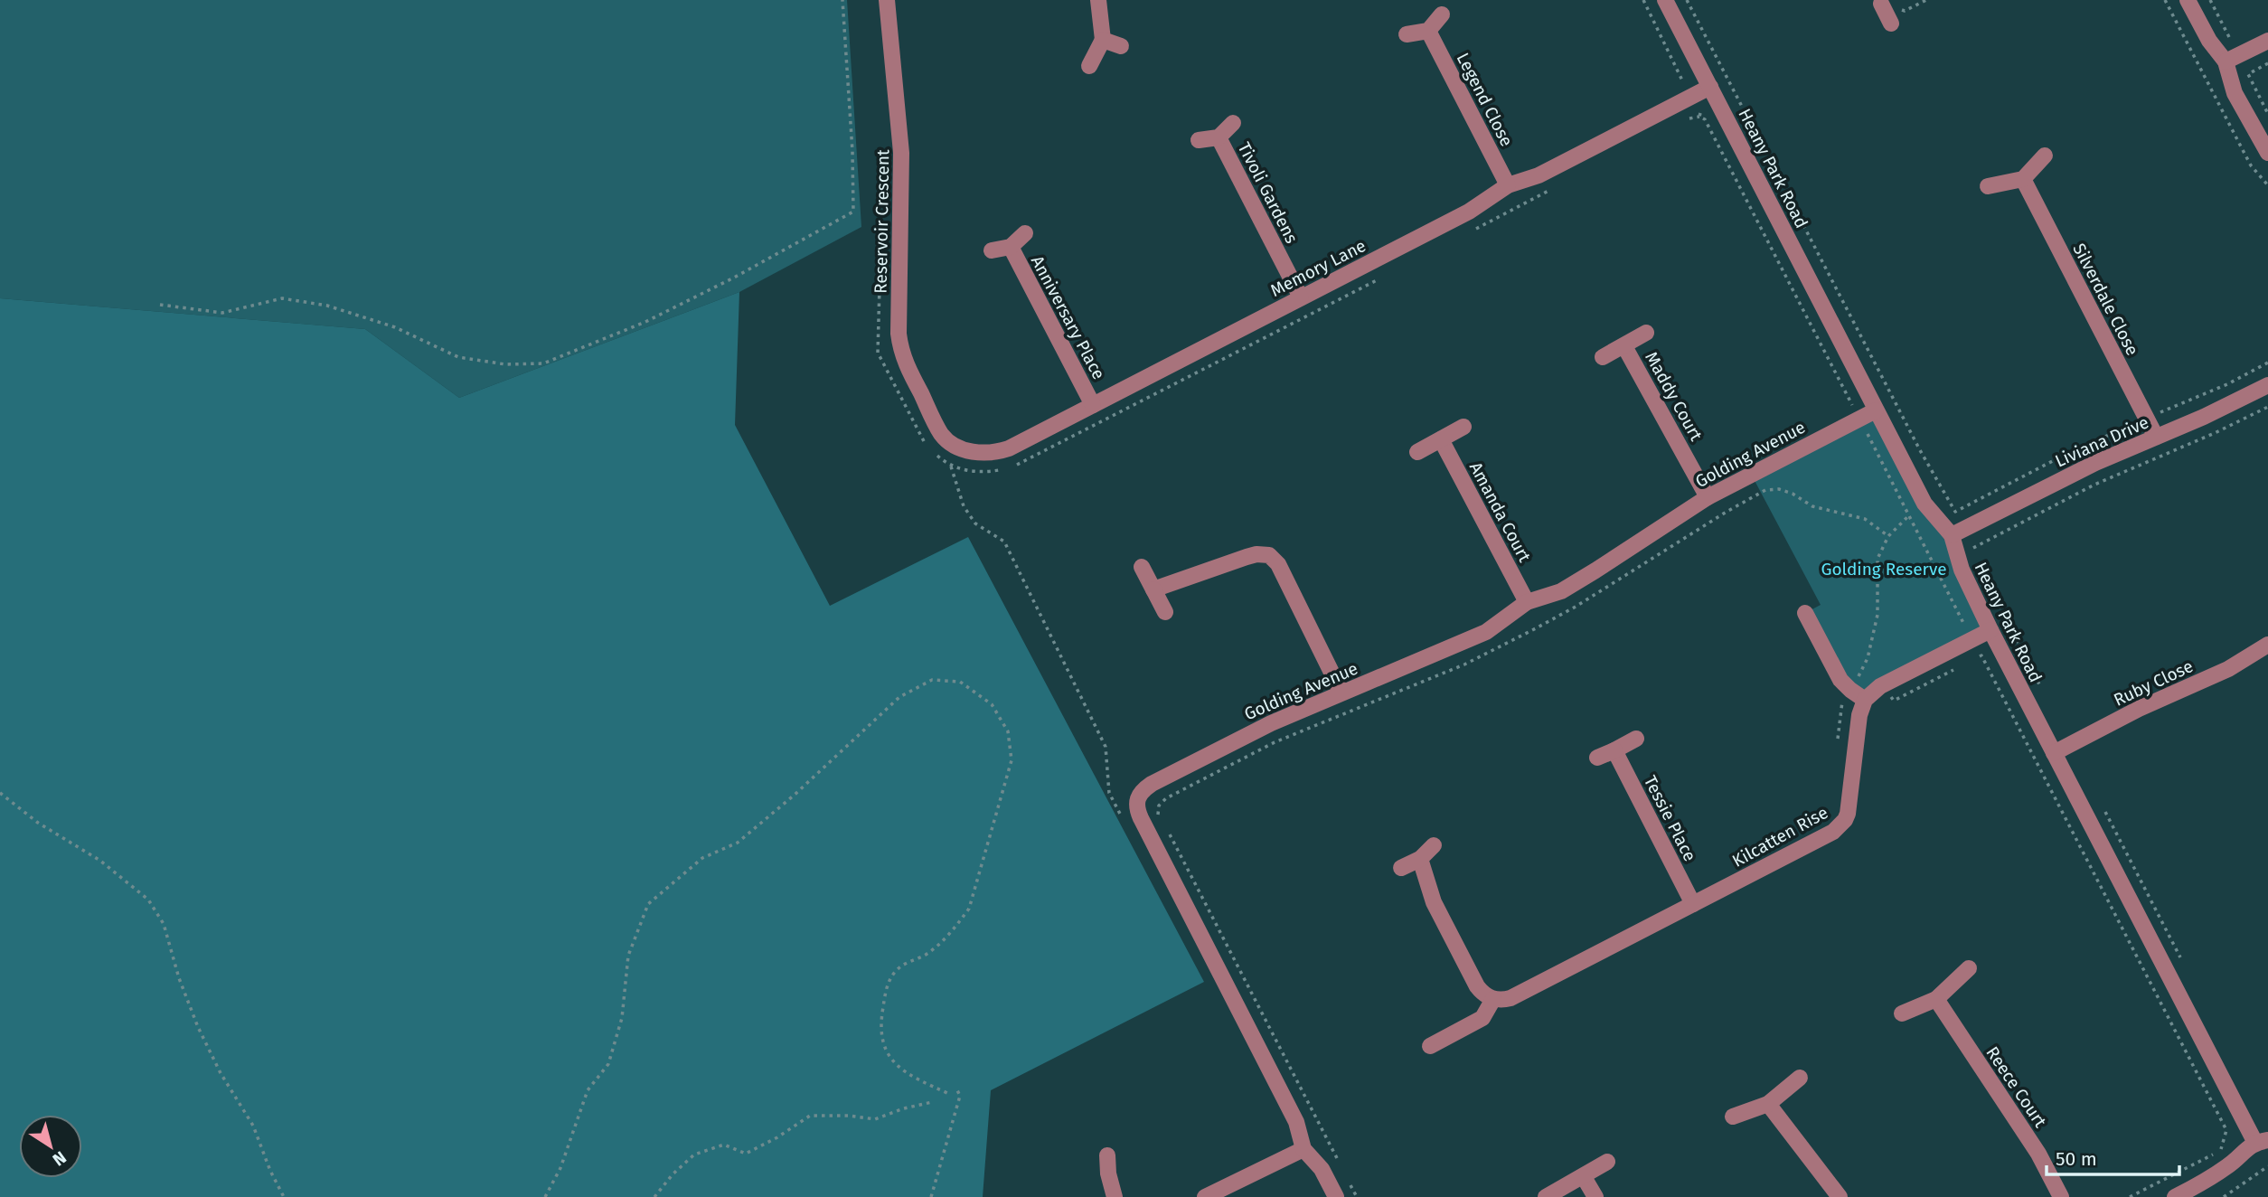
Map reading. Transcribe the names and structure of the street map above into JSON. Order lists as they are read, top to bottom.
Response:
{
  "streets": {
    "street": [
      "Legend Close",
      "Heany Park Road",
      "Tivoli Gardens",
      "Reservoir Crescent",
      "Memory Lane",
      "Silverdale Close",
      "Anniversary Place",
      "Maddy Court",
      "Liviana Drive",
      "Golding Avenue",
      "Amanda Court",
      "Ruby Close",
      "Tessie Place",
      "Kilcatten Rise",
      "Reece Court"
    ]
  },
  "crossings": [
    ["Legend Close", "Memory Lane"],
    ["Heany Park Road", "Memory Lane"],
    ["Heany Park Road", "Liviana Drive"],
    ["Heany Park Road", "Golding Avenue"],
    ["Heany Park Road", "Ruby Close"],
    ["Tivoli Gardens", "Memory Lane"],
    ["Reservoir Crescent", "Memory Lane"],
    ["Memory Lane", "Anniversary Place"],
    ["Silverdale Close", "Liviana Drive"],
    ["Maddy Court", "Golding Avenue"],
    ["Golding Avenue", "Amanda Court"],
    ["Tessie Place", "Kilcatten Rise"]
  ],
  "parks": ["Golding Reserve"],
  "scale_bar": "50 m",
  "north": "bottom right"
}
